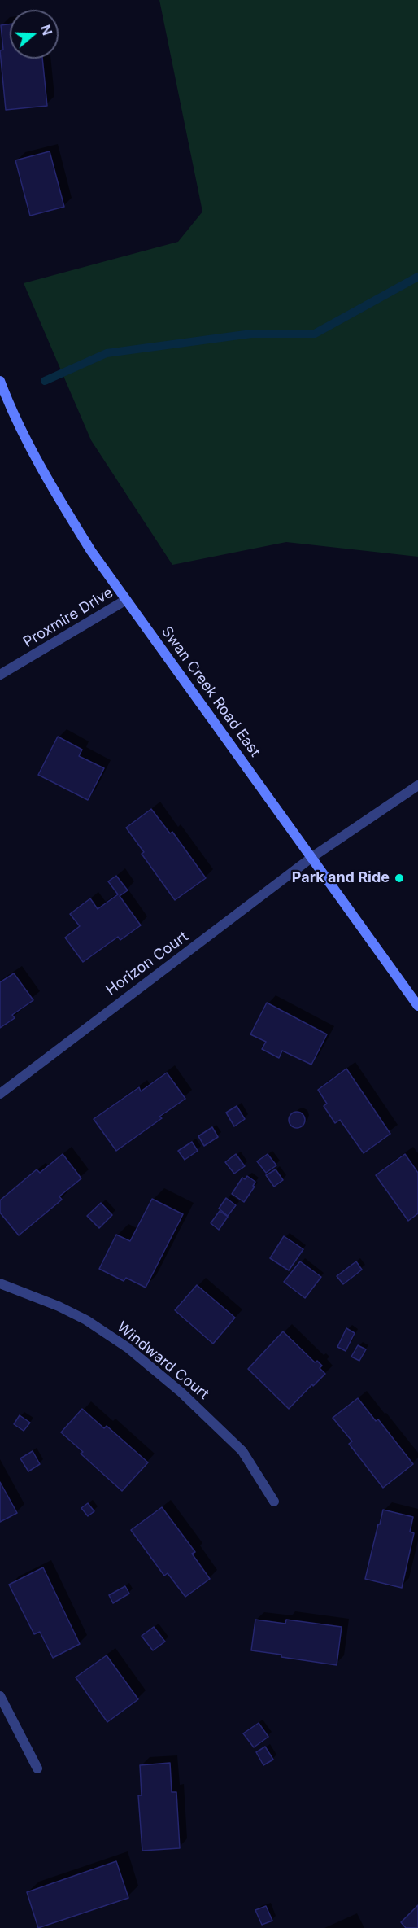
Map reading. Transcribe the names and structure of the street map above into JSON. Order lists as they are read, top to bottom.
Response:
{
  "streets": {
    "main road": ["Swan Creek Road East"],
    "street": ["Proxmire Drive", "Horizon Court", "Windward Court"]
  },
  "crossings": [
    ["Proxmire Drive", "Swan Creek Road East"],
    ["Swan Creek Road East", "Horizon Court"]
  ],
  "places": ["Park and Ride"],
  "north": "right"
}
